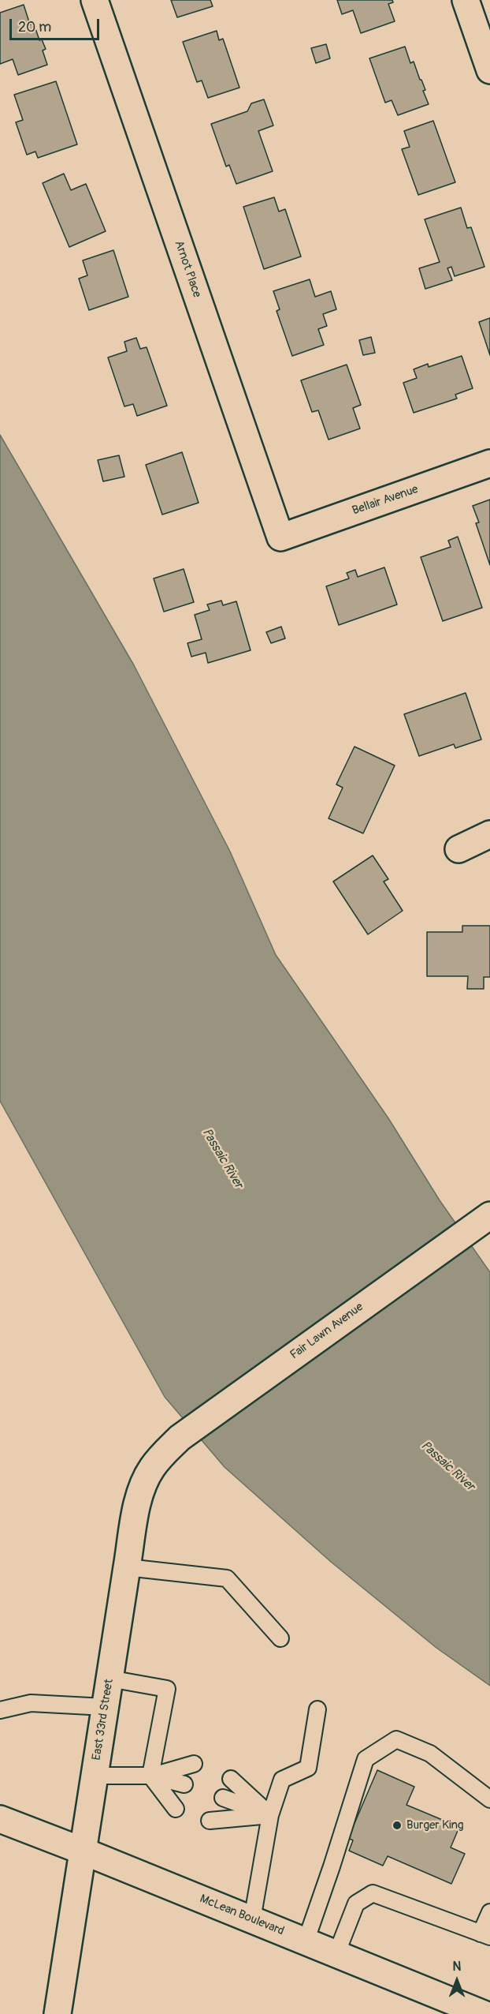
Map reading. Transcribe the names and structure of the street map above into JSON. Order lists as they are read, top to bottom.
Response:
{
  "streets": {
    "main road": [
      "Arnot Place",
      "Bellair Avenue",
      "Fair Lawn Avenue",
      "East 33rd Street",
      "McLean Boulevard"
    ]
  },
  "crossings": [
    ["Arnot Place", "Bellair Avenue"],
    ["Fair Lawn Avenue", "East 33rd Street"],
    ["East 33rd Street", "McLean Boulevard"]
  ],
  "water": ["Passaic River"],
  "places": ["Burger King"],
  "scale_bar": "20 m",
  "north": "top"
}
